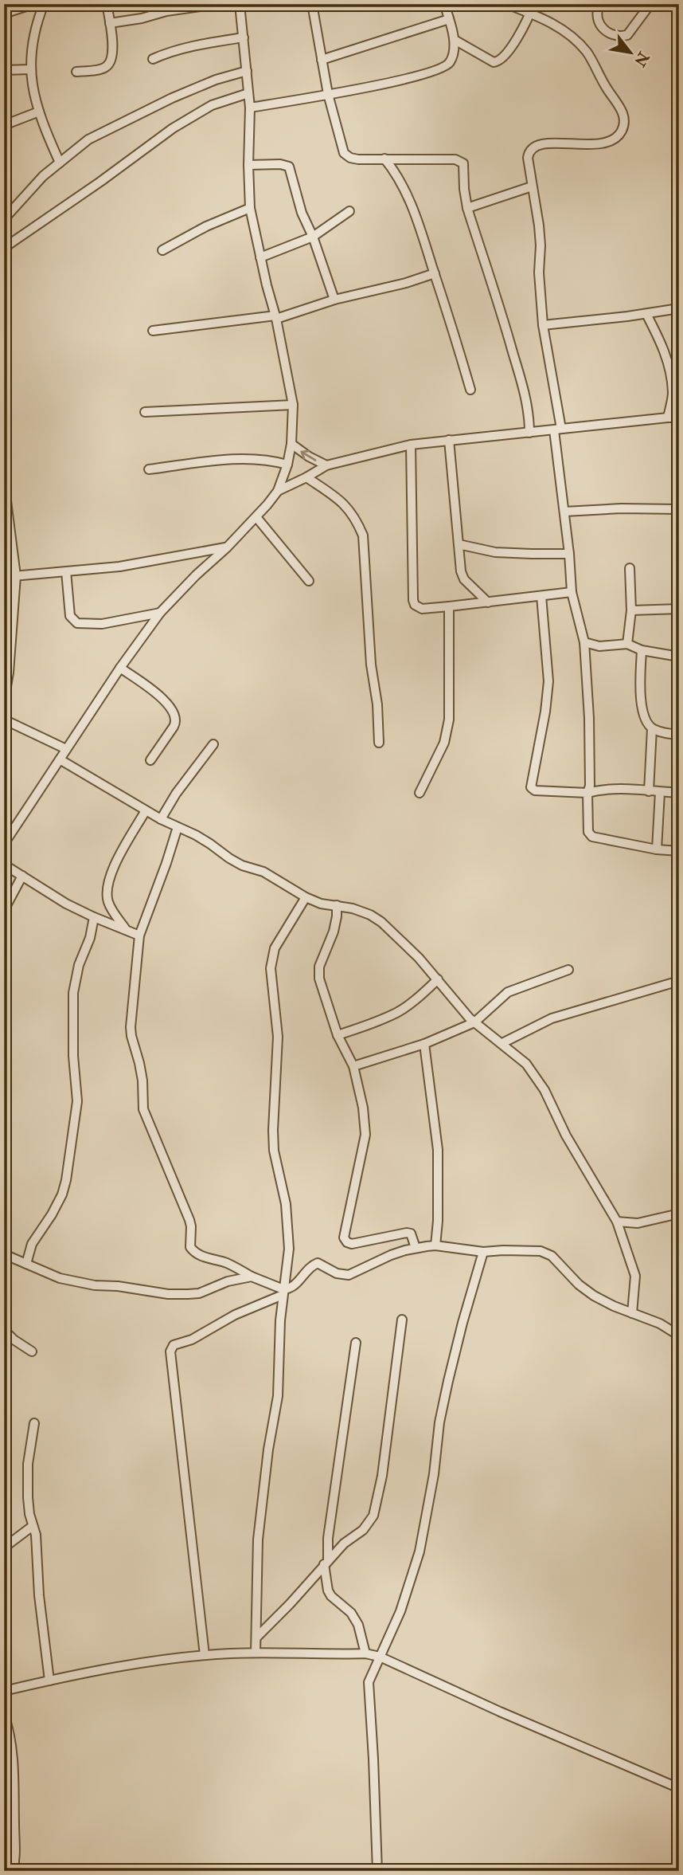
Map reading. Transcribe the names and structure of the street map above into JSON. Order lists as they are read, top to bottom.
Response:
{
  "north": "bottom right"
}
